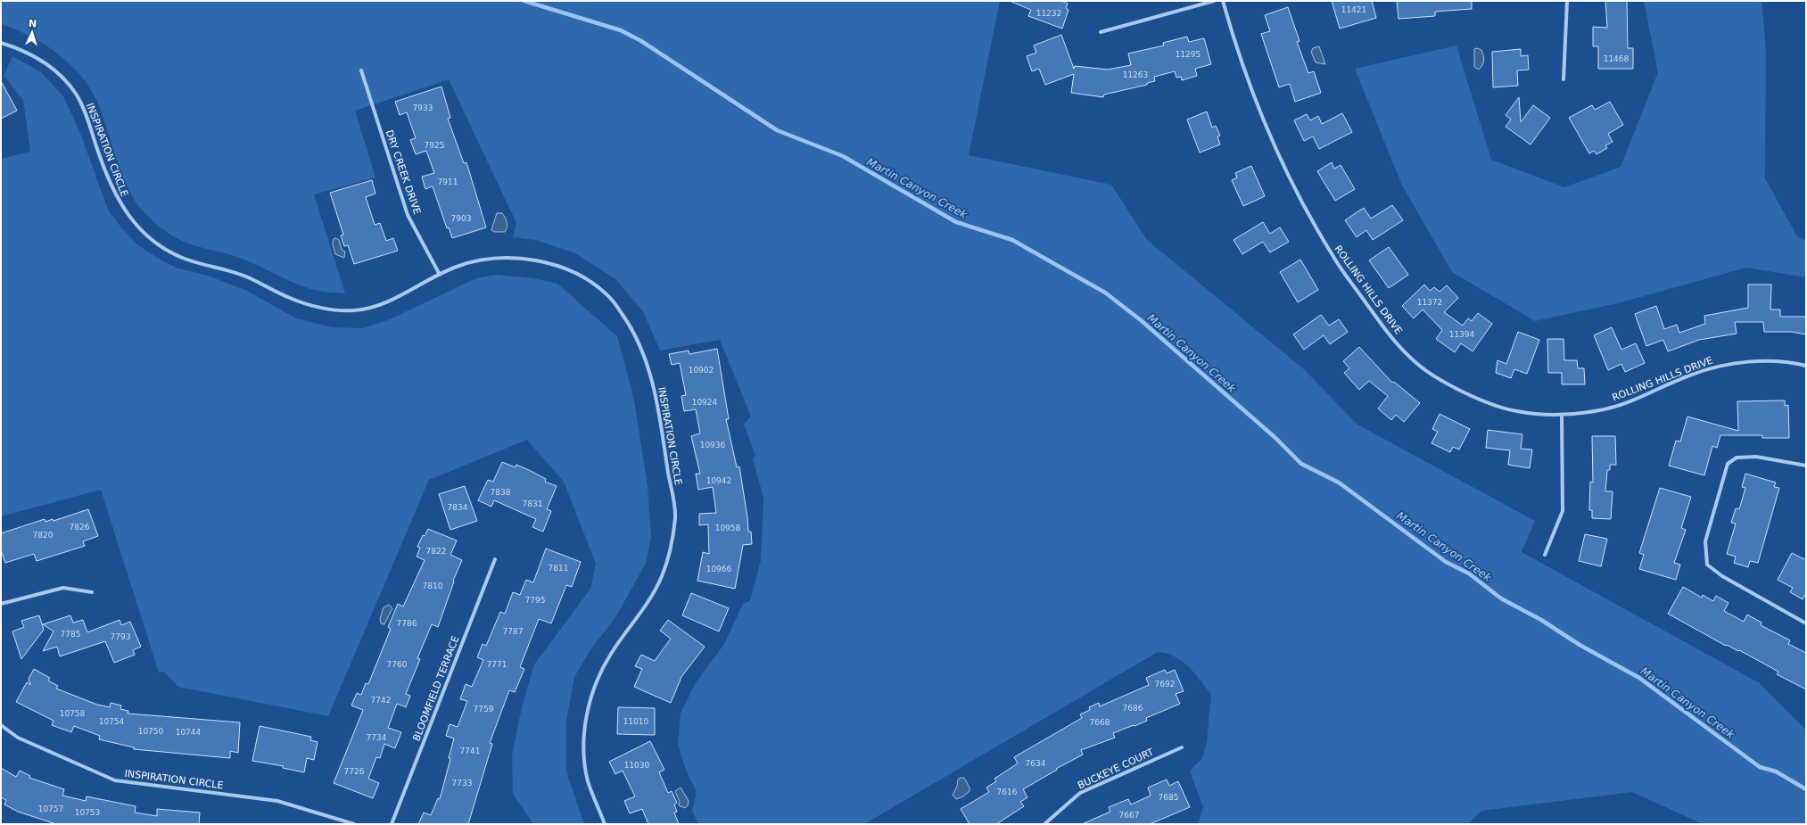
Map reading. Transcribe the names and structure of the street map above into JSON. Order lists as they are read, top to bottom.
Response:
{
  "streets": {
    "street": [
      "INSPIRATION CIRCLE",
      "DRY CREEK DRIVE",
      "ROLLING HILLS DRIVE",
      "BLOOMFIELD TERRACE",
      "BUCKEYE COURT"
    ]
  },
  "crossings": [
    ["INSPIRATION CIRCLE", "DRY CREEK DRIVE"]
  ],
  "water": ["Martin Canyon Creek"],
  "house_numbers": [
    "11421",
    "11232",
    "11295",
    "11468",
    "11263",
    "7933",
    "7925",
    "7911",
    "7903",
    "11372",
    "11394",
    "10902",
    "10924",
    "10936",
    "10942",
    "7838",
    "7831",
    "7834",
    "7826",
    "10958",
    "7820",
    "7822",
    "7811",
    "10966",
    "7810",
    "7795",
    "7786",
    "7787",
    "7785",
    "7793",
    "7760",
    "7771",
    "7692",
    "7742",
    "7686",
    "7759",
    "10758",
    "10754",
    "11010",
    "7668",
    "10750",
    "10744",
    "7734",
    "7741",
    "7634",
    "11030",
    "7726",
    "7733",
    "7616",
    "7685",
    "10757",
    "10753",
    "7667"
  ],
  "north": "top"
}
